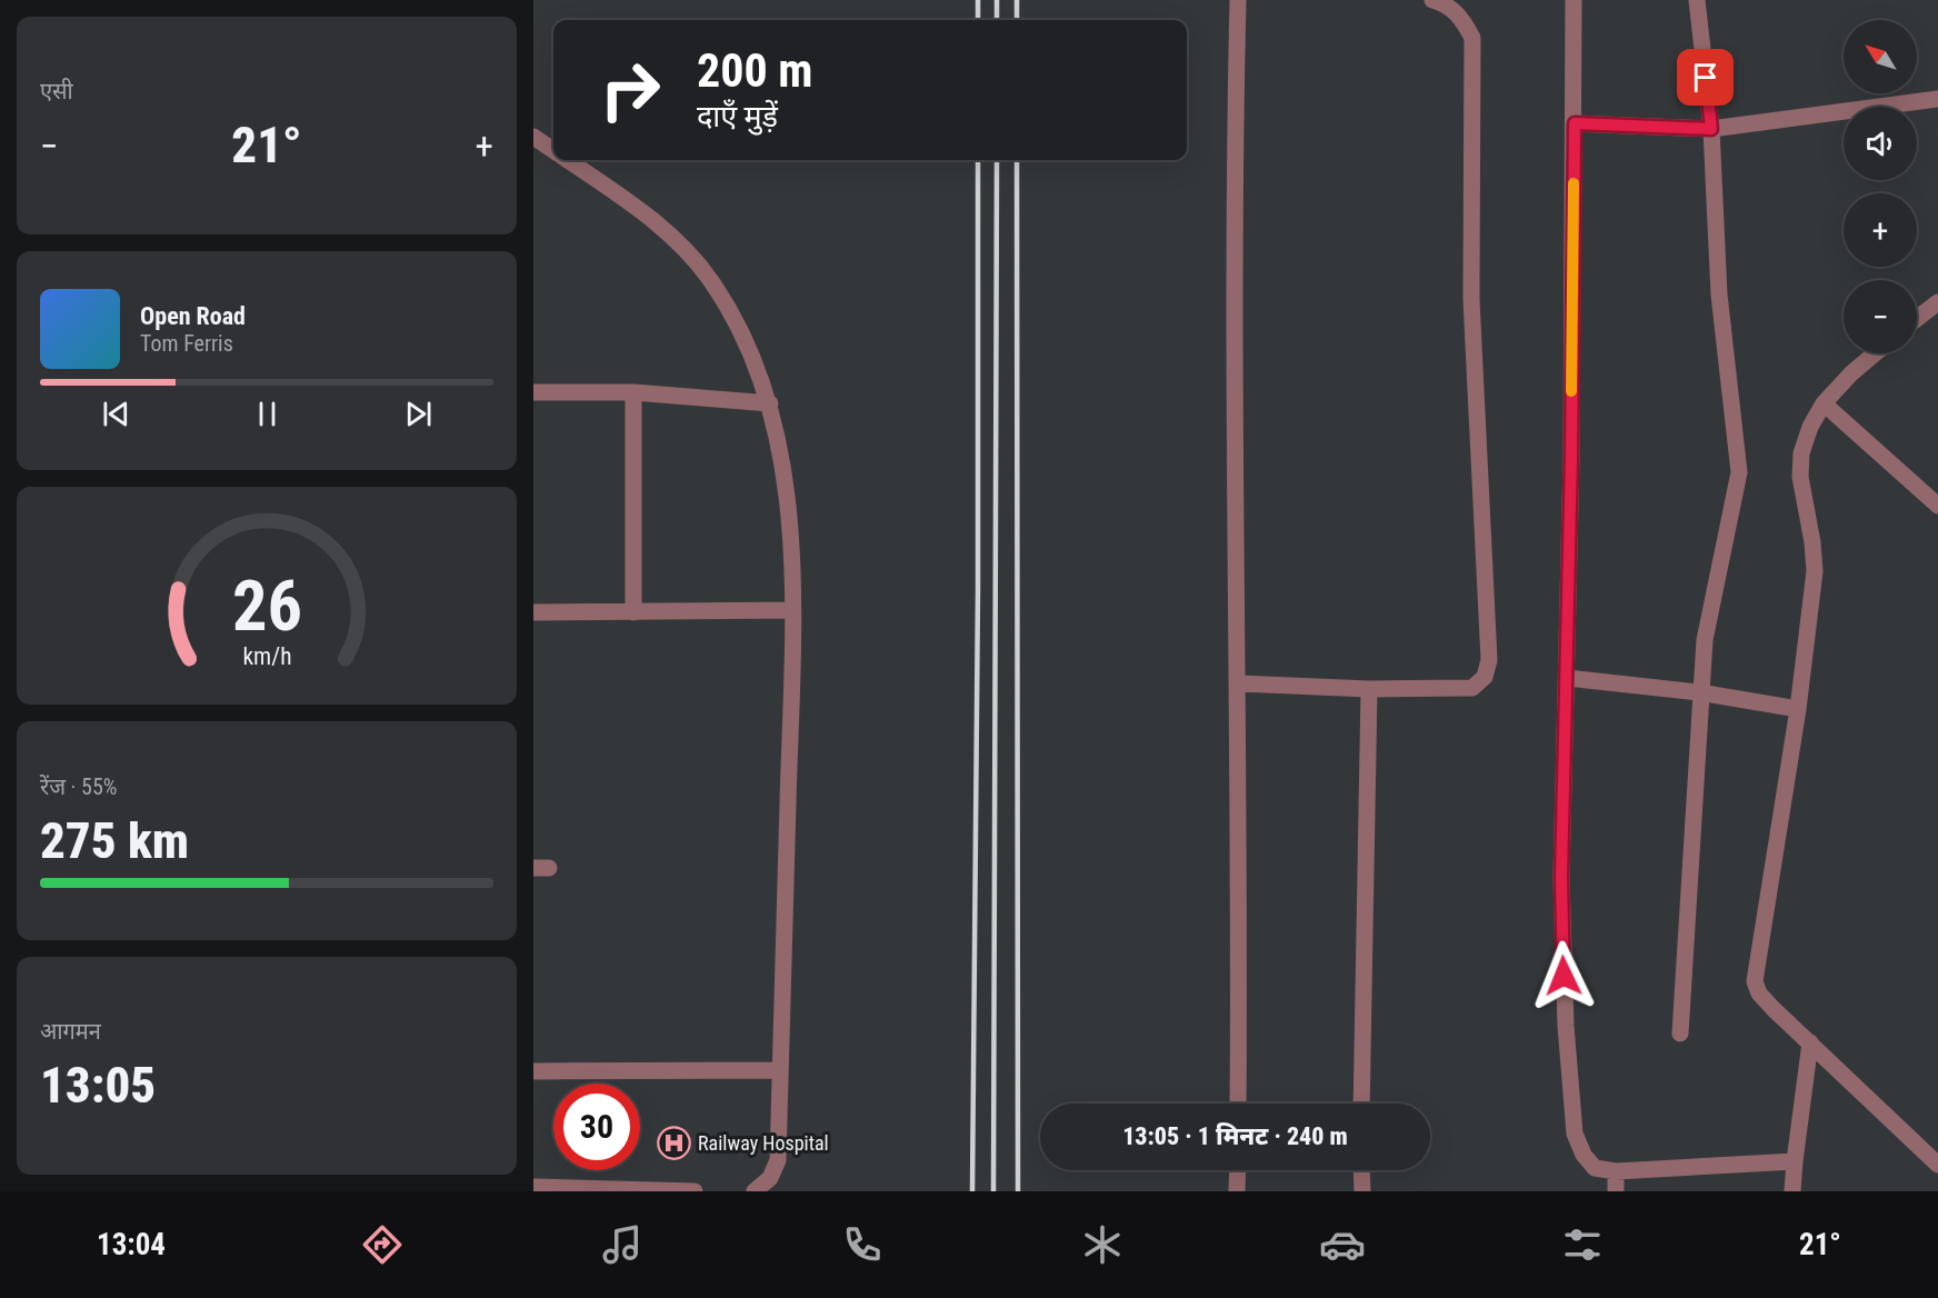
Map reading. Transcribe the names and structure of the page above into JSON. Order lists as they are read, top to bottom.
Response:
{
  "places": {
    "hospital": ["Railway Hospital"]
  },
  "north": "top left",
  "page": {
    "tile": [
      "एसी",
      ["रेंज · 55%", "275 km"],
      ["आगमन", "13:05"]
    ],
    "map_buttons": ["+", "−"],
    "turn": ["200 m", "दाएँ मुड़ें"],
    "heat": ["−", "21°", "+"],
    "song": ["Open Road", "Tom Ferris"],
    "limit": "30",
    "trip": "13:05 · 1 मिनट · 240 m",
    "tabs": ["13:04", "21°"],
    "gauge": ["26", "km/h"]
  }
}
